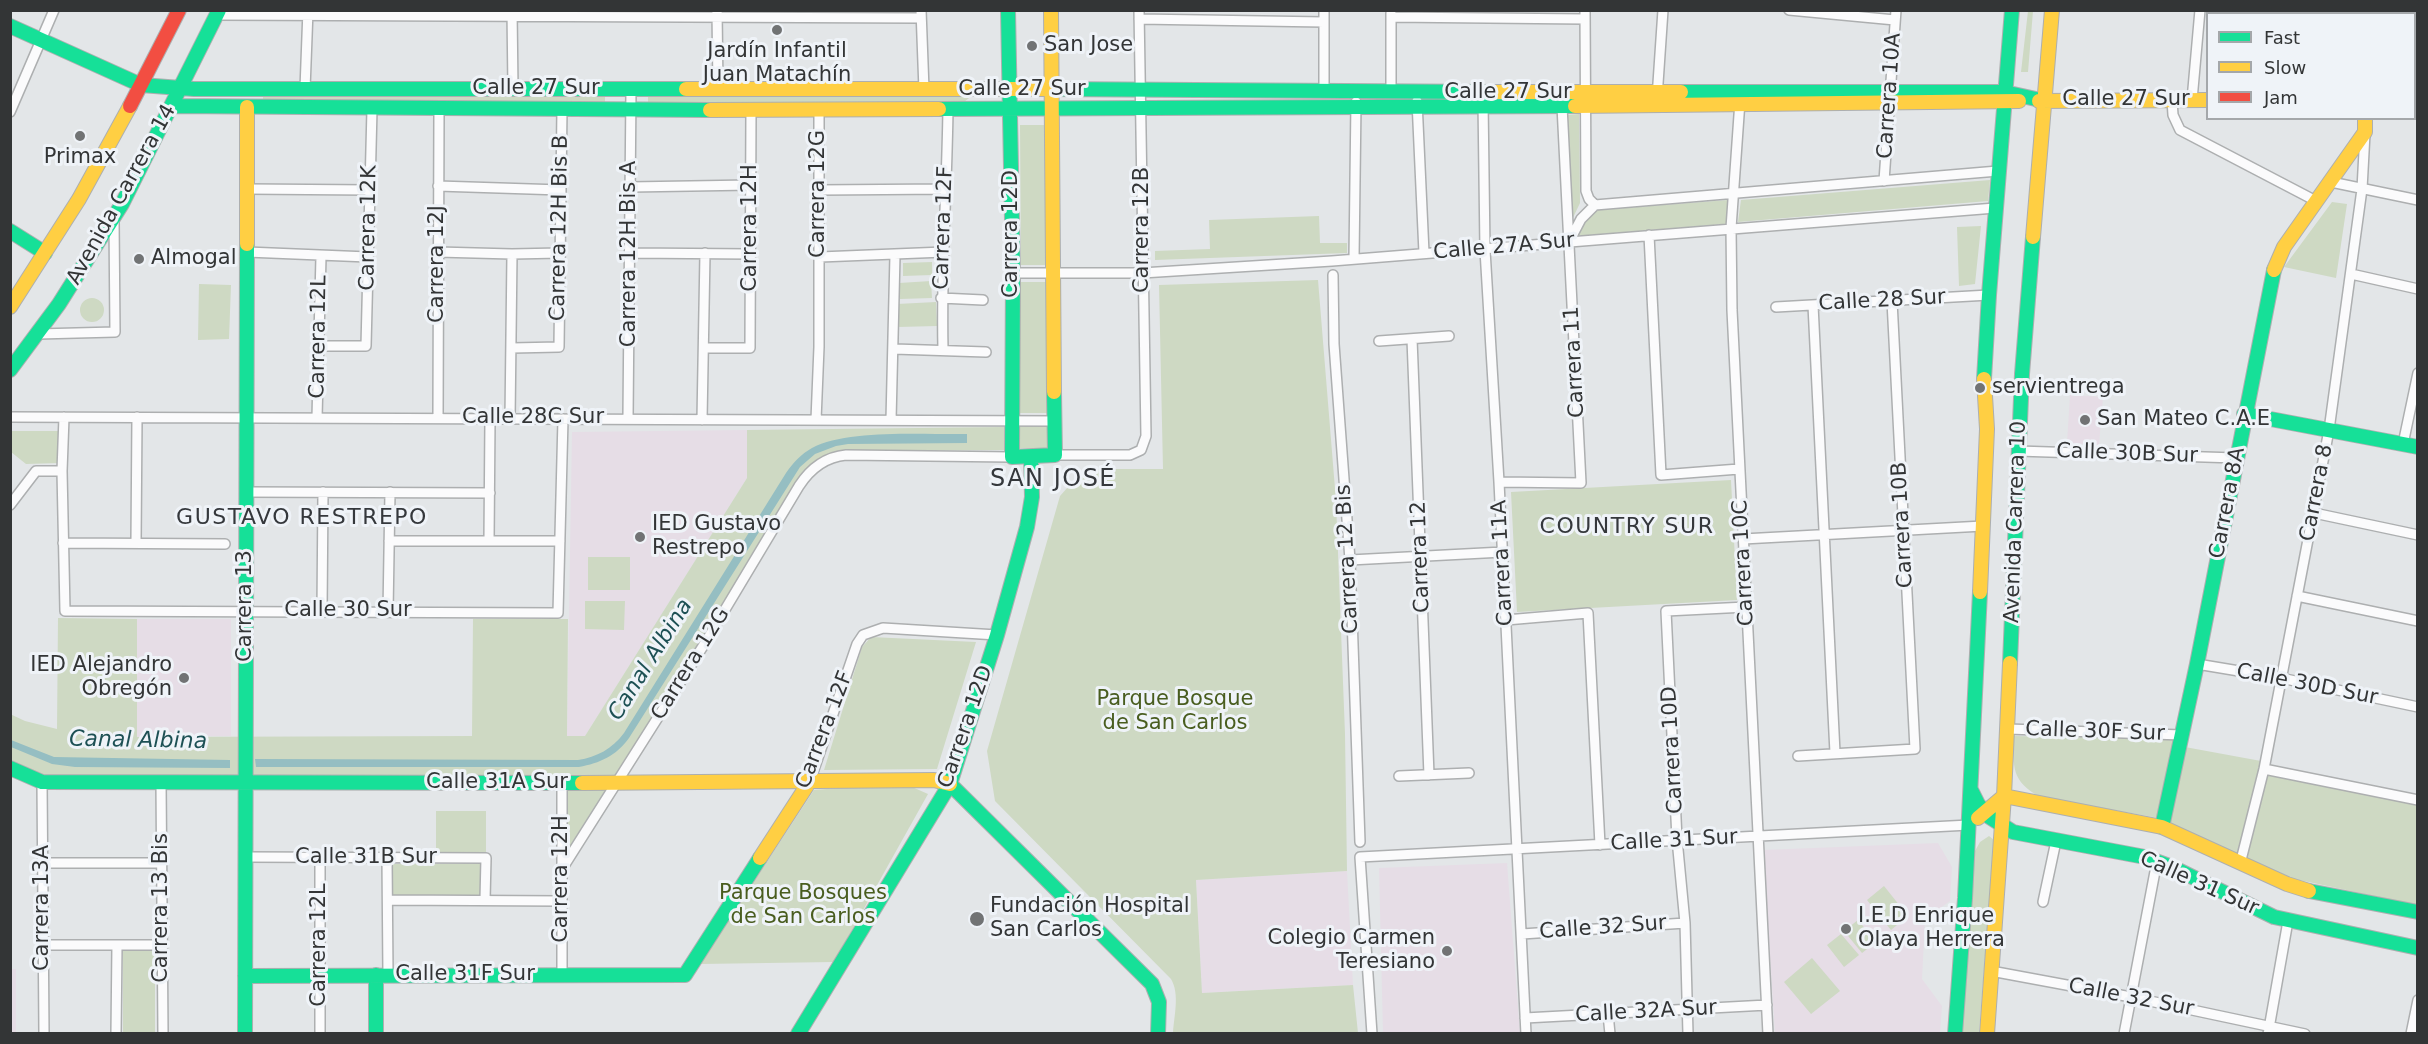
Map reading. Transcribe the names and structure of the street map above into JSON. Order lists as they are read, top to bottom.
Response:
{
  "streets": {
    "main road": [
      "Calle 27 Sur",
      "Avenida Carrera 14",
      "Carrera 12F",
      "Carrera 12D",
      "Carrera 8A",
      "Avenida Carrera 10",
      "Carrera 13",
      "Calle 31A Sur",
      "Calle 31 Sur",
      "Calle 31F Sur"
    ],
    "street": [
      "Carrera 10A",
      "Carrera 12G",
      "Carrera 12K",
      "Carrera 12H Bis B",
      "Carrera 12H",
      "Carrera 12B",
      "Calle 27A Sur",
      "Carrera 12H Bis A",
      "Carrera 12J",
      "Calle 28 Sur",
      "Carrera 12L",
      "Carrera 11",
      "Calle 28C Sur",
      "Calle 30B Sur",
      "Carrera 8",
      "Carrera 10B",
      "Carrera 12",
      "Carrera 12 Bis",
      "Carrera 11A",
      "Carrera 10C",
      "Calle 30 Sur",
      "Calle 30D Sur",
      "Calle 30F Sur",
      "Carrera 10D",
      "Calle 31B Sur",
      "Carrera 13A",
      "Carrera 13 Bis",
      "Calle 32 Sur",
      "Calle 32A Sur"
    ]
  },
  "crossings": [
    ["Calle 27 Sur", "Carrera 10A"],
    ["Calle 27 Sur", "Carrera 12G"],
    ["Calle 27 Sur", "Avenida Carrera 14"],
    ["Calle 27 Sur", "Carrera 12K"],
    ["Calle 27 Sur", "Carrera 12H Bis B"],
    ["Calle 27 Sur", "Carrera 12H"],
    ["Calle 27 Sur", "Carrera 12F"],
    ["Calle 27 Sur", "Carrera 12B"],
    ["Calle 27 Sur", "Carrera 12D"],
    ["Calle 27 Sur", "Carrera 12H Bis A"],
    ["Calle 27 Sur", "Carrera 12J"],
    ["Calle 27 Sur", "Carrera 11"],
    ["Calle 27 Sur", "Avenida Carrera 10"],
    ["Calle 27 Sur", "Carrera 11A"],
    ["Calle 27 Sur", "Carrera 10C"],
    ["Calle 27 Sur", "Carrera 13"],
    ["Carrera 12G", "Carrera 12H"],
    ["Carrera 12G", "Carrera 12D"],
    ["Carrera 12G", "Calle 28C Sur"],
    ["Carrera 12G", "Calle 31A Sur"],
    ["Carrera 12K", "Carrera 12L"],
    ["Carrera 12H", "Calle 31A Sur"],
    ["Carrera 12H", "Calle 31F Sur"],
    ["Carrera 12F", "Carrera 12D"],
    ["Carrera 12F", "Calle 31A Sur"],
    ["Carrera 12F", "Calle 31F Sur"],
    ["Carrera 12B", "Carrera 12D"],
    ["Carrera 12B", "Calle 27A Sur"],
    ["Carrera 12D", "Calle 27A Sur"],
    ["Carrera 12D", "Calle 28C Sur"],
    ["Carrera 12D", "Calle 31A Sur"],
    ["Calle 27A Sur", "Carrera 11"],
    ["Calle 27A Sur", "Avenida Carrera 10"],
    ["Calle 27A Sur", "Carrera 11A"],
    ["Calle 27A Sur", "Carrera 10C"],
    ["Carrera 12H Bis A", "Calle 28C Sur"],
    ["Carrera 12J", "Calle 28C Sur"],
    ["Calle 28 Sur", "Avenida Carrera 10"],
    ["Calle 28 Sur", "Carrera 10B"],
    ["Carrera 12L", "Calle 28C Sur"],
    ["Carrera 12L", "Calle 31B Sur"],
    ["Carrera 12L", "Calle 31F Sur"],
    ["Carrera 11", "Carrera 11A"],
    ["Calle 28C Sur", "Carrera 13"],
    ["Calle 30B Sur", "Carrera 8A"],
    ["Calle 30B Sur", "Avenida Carrera 10"],
    ["Carrera 8", "Carrera 8A"],
    ["Carrera 8", "Calle 30D Sur"],
    ["Carrera 8", "Calle 31 Sur"],
    ["Carrera 8A", "Calle 30D Sur"],
    ["Carrera 8A", "Calle 30F Sur"],
    ["Carrera 8A", "Calle 31 Sur"],
    ["Avenida Carrera 10", "Calle 30F Sur"],
    ["Avenida Carrera 10", "Calle 31 Sur"],
    ["Avenida Carrera 10", "Calle 32 Sur"],
    ["Carrera 11A", "Calle 31 Sur"],
    ["Carrera 11A", "Calle 32 Sur"],
    ["Carrera 11A", "Calle 32A Sur"],
    ["Carrera 10C", "Carrera 10D"],
    ["Carrera 10C", "Calle 31 Sur"],
    ["Carrera 10C", "Calle 32A Sur"],
    ["Carrera 13", "Calle 30 Sur"],
    ["Carrera 13", "Calle 31A Sur"],
    ["Carrera 13", "Calle 31B Sur"],
    ["Carrera 13", "Calle 31F Sur"],
    ["Carrera 10D", "Calle 31 Sur"],
    ["Carrera 10D", "Calle 32 Sur"],
    ["Carrera 10D", "Calle 32A Sur"],
    ["Calle 31A Sur", "Carrera 13A"],
    ["Calle 31A Sur", "Carrera 13 Bis"]
  ],
  "districts": ["SAN JOSÉ", "GUSTAVO RESTREPO", "COUNTRY SUR"],
  "water": ["Canal Albina"],
  "parks": ["Parque Bosque de San Carlos", "Parque Bosques de San Carlos"],
  "places": [
    "Jardín Infantil Juan Matachín",
    "San Jose",
    "Primax",
    "Almogal",
    "servientrega",
    "San Mateo C.A.E",
    "IED Gustavo Restrepo",
    "IED Alejandro Obregón",
    "Fundación Hospital San Carlos",
    "I.E.D Enrique Olaya Herrera",
    "Colegio Carmen Teresiano"
  ],
  "legend": ["Fast", "Slow", "Jam"]
}
